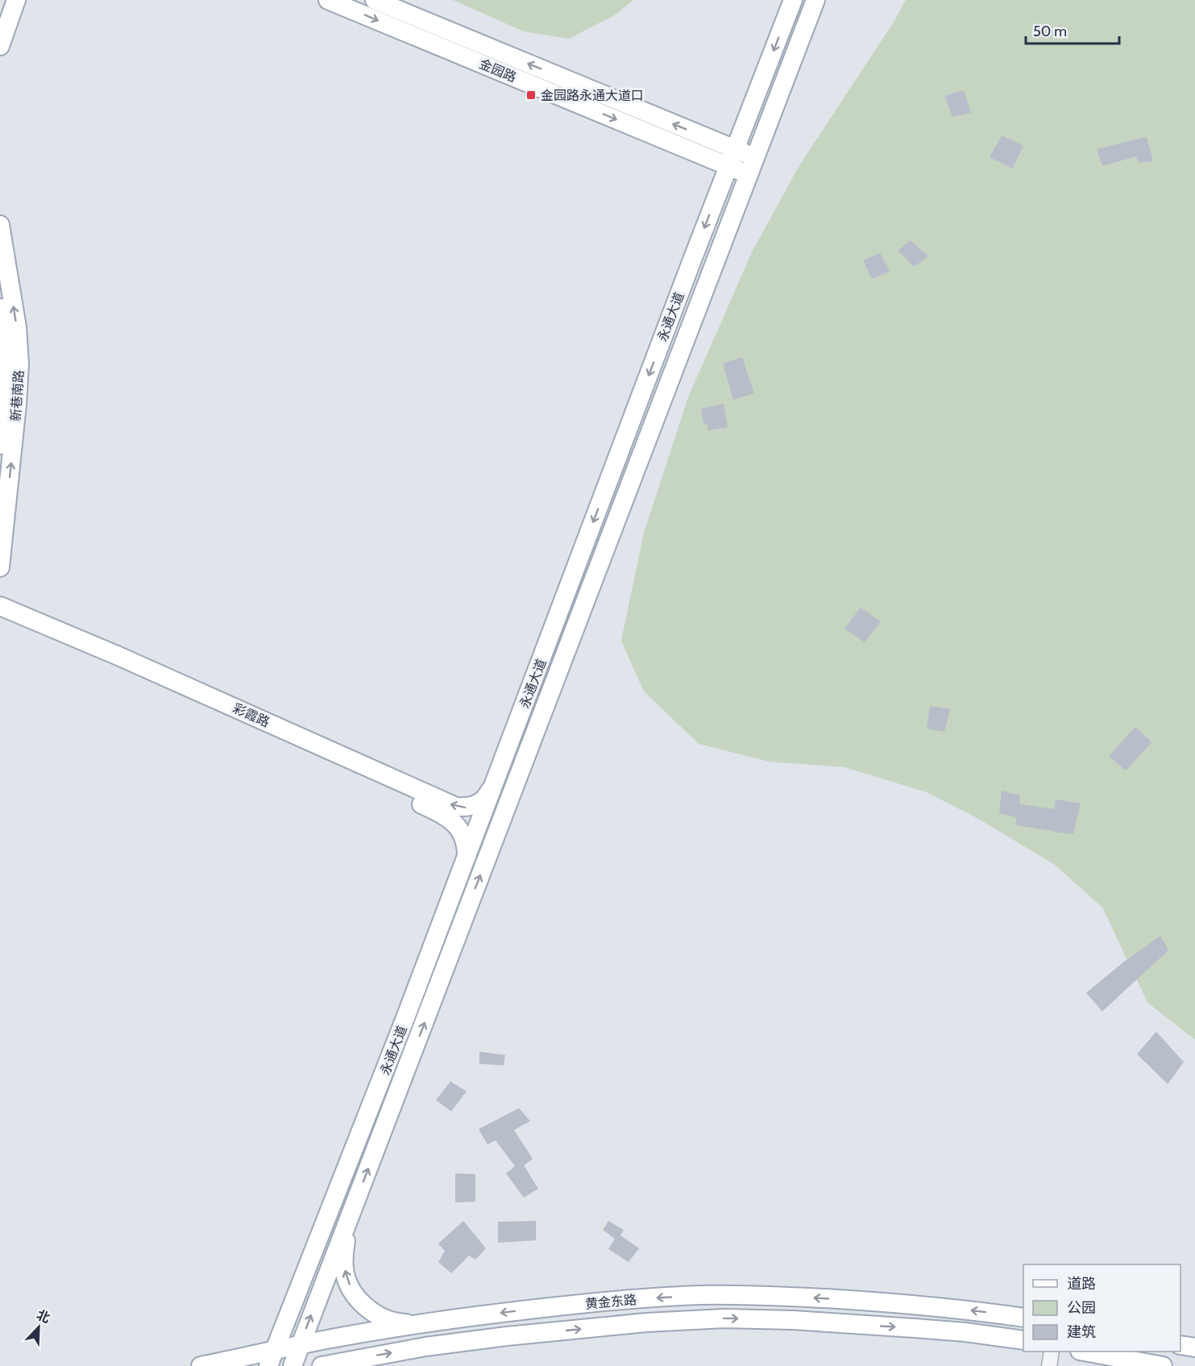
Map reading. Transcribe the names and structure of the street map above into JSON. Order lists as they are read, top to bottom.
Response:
{
  "streets": {
    "main road": [
      "金园路",
      "永通大道",
      "新巷南路",
      "彩霞路",
      "黄金东路"
    ]
  },
  "crossings": [
    ["金园路", "永通大道"],
    ["永通大道", "彩霞路"],
    ["永通大道", "黄金东路"]
  ],
  "places": {
    "transit": ["金园路永通大道口"]
  },
  "legend": ["道路", "公园", "建筑"],
  "scale_bar": "50 m",
  "north": "top right"
}
